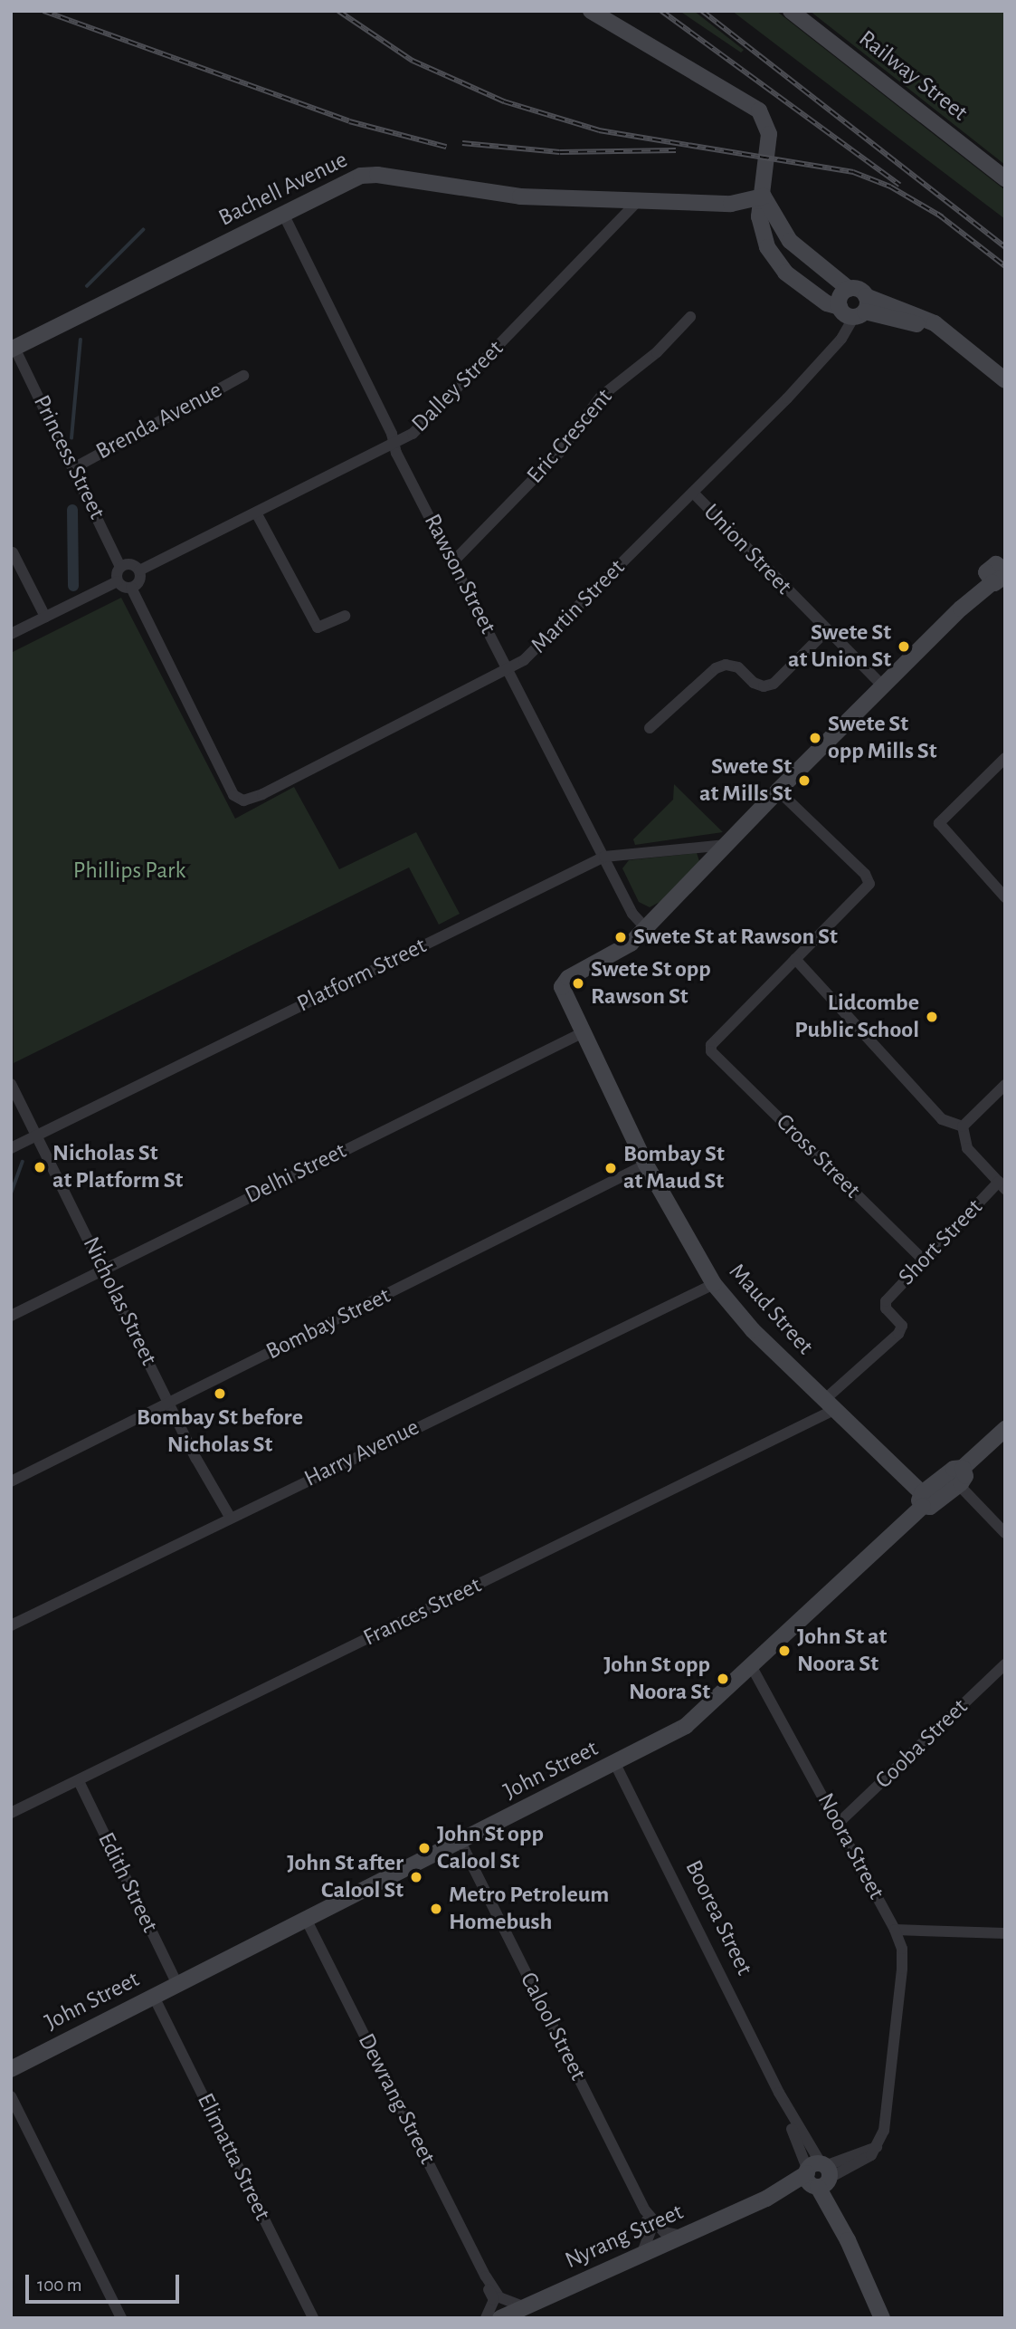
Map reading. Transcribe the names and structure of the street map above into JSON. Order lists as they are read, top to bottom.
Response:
{
  "streets": {
    "street": [
      "Railway Street",
      "Bachell Avenue",
      "Dalley Street",
      "Brenda Avenue",
      "Eric Crescent",
      "Princess Street",
      "Union Street",
      "Rawson Street",
      "Martin Street",
      "Platform Street",
      "Cross Street",
      "Delhi Street",
      "Short Street",
      "Nicholas Street",
      "Maud Street",
      "Bombay Street",
      "Harry Avenue",
      "Frances Street",
      "Cooba Street",
      "John Street",
      "Noora Street",
      "Edith Street",
      "Boorea Street",
      "Calool Street",
      "Dewrang Street",
      "Elimatta Street",
      "Nyrang Street"
    ]
  },
  "crossings": [
    ["Bachell Avenue", "Dalley Street"],
    ["Bachell Avenue", "Princess Street"],
    ["Bachell Avenue", "Rawson Street"],
    ["Dalley Street", "Princess Street"],
    ["Dalley Street", "Rawson Street"],
    ["Dalley Street", "Martin Street"],
    ["Brenda Avenue", "Princess Street"],
    ["Eric Crescent", "Rawson Street"],
    ["Princess Street", "Martin Street"],
    ["Union Street", "Martin Street"],
    ["Rawson Street", "Martin Street"],
    ["Rawson Street", "Platform Street"],
    ["Rawson Street", "Maud Street"],
    ["Platform Street", "Nicholas Street"],
    ["Cross Street", "Short Street"],
    ["Delhi Street", "Nicholas Street"],
    ["Delhi Street", "Maud Street"],
    ["Short Street", "Frances Street"],
    ["Nicholas Street", "Bombay Street"],
    ["Nicholas Street", "Harry Avenue"],
    ["Maud Street", "Bombay Street"],
    ["Maud Street", "Harry Avenue"],
    ["Maud Street", "Frances Street"],
    ["Maud Street", "John Street"],
    ["Frances Street", "Edith Street"],
    ["Cooba Street", "Noora Street"],
    ["John Street", "Noora Street"],
    ["John Street", "Edith Street"],
    ["John Street", "Boorea Street"],
    ["John Street", "Calool Street"],
    ["John Street", "Dewrang Street"],
    ["John Street", "Elimatta Street"],
    ["Noora Street", "Nyrang Street"],
    ["Boorea Street", "Nyrang Street"],
    ["Calool Street", "Nyrang Street"],
    ["Dewrang Street", "Nyrang Street"]
  ],
  "parks": ["Phillips Park"],
  "places": [
    "Swete St at Union St",
    "Swete St opp Mills St",
    "Swete St at Mills St",
    "Swete St at Rawson St",
    "Swete St opp Rawson St",
    "Lidcombe Public School",
    "Nicholas St at Platform St",
    "Bombay St at Maud St",
    "Bombay St before Nicholas St",
    "John St at Noora St",
    "John St opp Noora St",
    "John St opp Calool St",
    "John St after Calool St",
    "Metro Petroleum Homebush"
  ],
  "scale_bar": "100 m"
}
